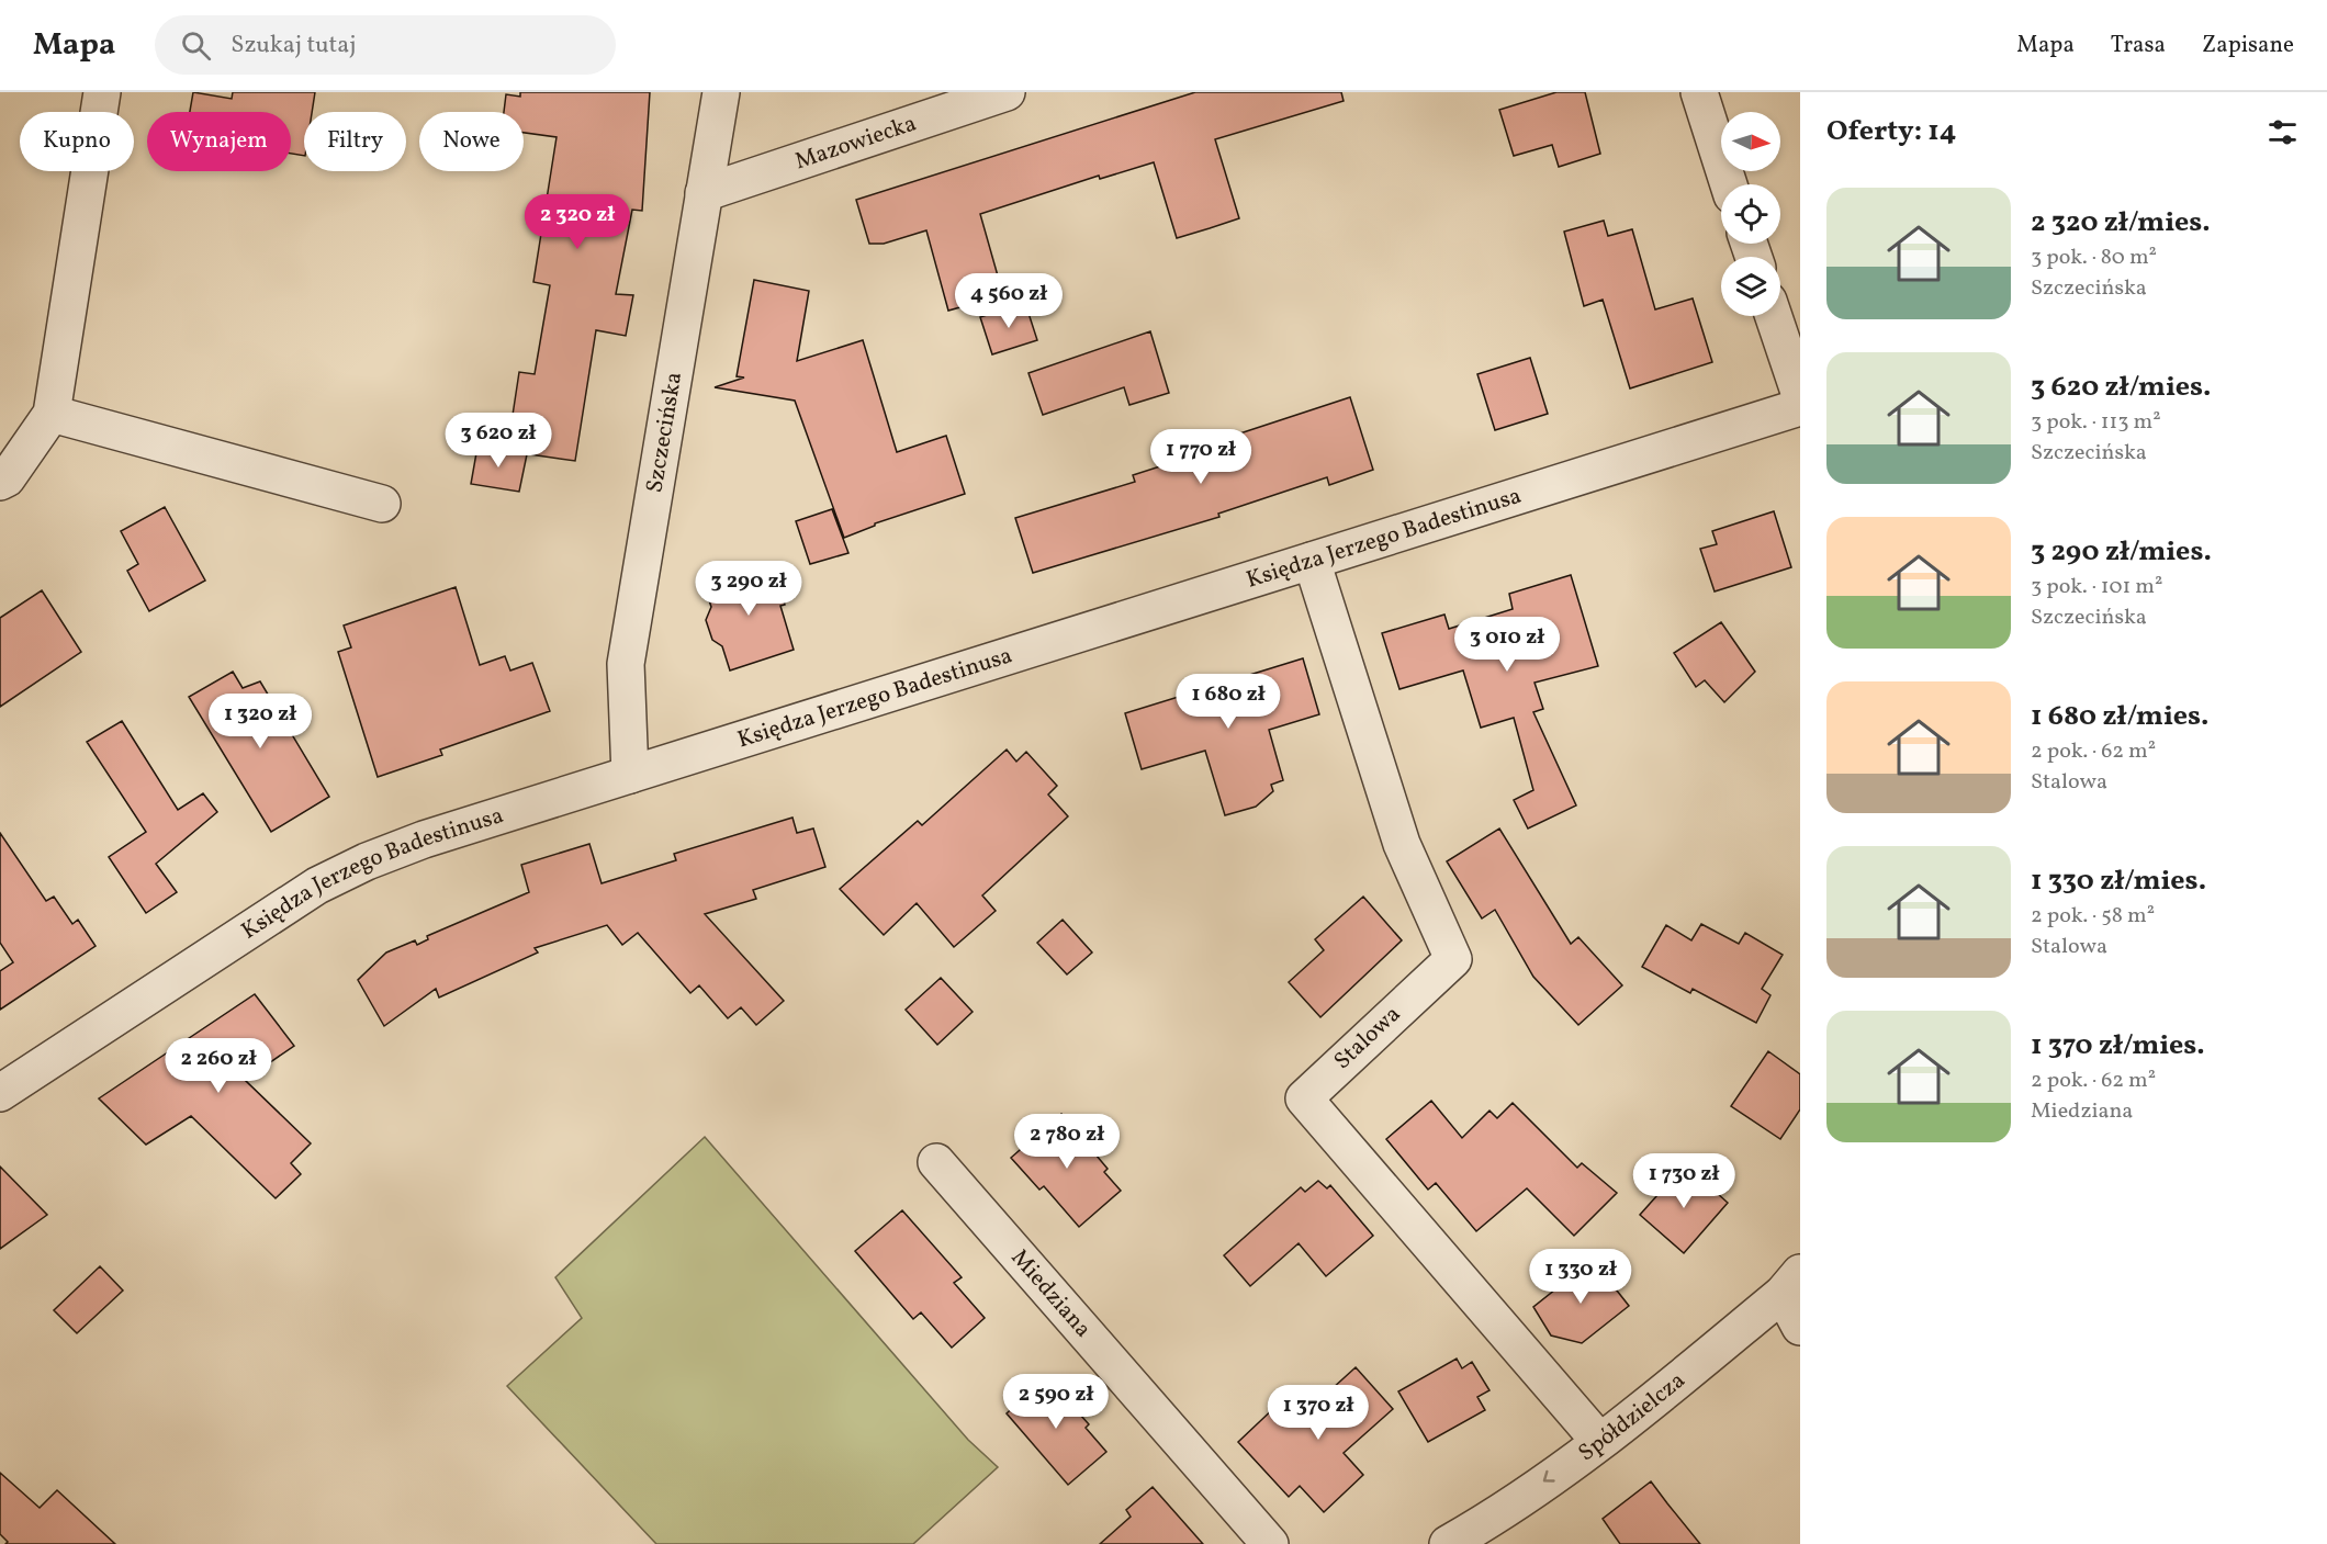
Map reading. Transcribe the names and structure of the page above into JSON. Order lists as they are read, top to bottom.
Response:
{
  "streets": {
    "street": [
      "Mazowiecka",
      "Szczecińska",
      "Księdza Jerzego Badestinusa",
      "Stalowa",
      "Miedziana",
      "Spółdzielcza"
    ]
  },
  "crossings": [
    ["Mazowiecka", "Szczecińska"],
    ["Szczecińska", "Księdza Jerzego Badestinusa"],
    ["Księdza Jerzego Badestinusa", "Stalowa"],
    ["Stalowa", "Spółdzielcza"]
  ],
  "one_way": ["Spółdzielcza"],
  "north": "right",
  "page": {
    "header": "Mapa",
    "search": "Szukaj tutaj",
    "nav": ["Mapa", "Trasa", "Zapisane"],
    "heading": "Oferty: 14",
    "chip": [
      "Kupno",
      "Wynajem",
      "Filtry",
      "Nowe"
    ],
    "list": [
      {
        "name": "2 320 zł/mies.",
        "note": "3 pok. · 80 m² · Szczecińska"
      },
      {
        "name": "3 620 zł/mies.",
        "note": "3 pok. · 113 m² · Szczecińska"
      },
      {
        "name": "3 290 zł/mies.",
        "note": "3 pok. · 101 m² · Szczecińska"
      },
      {
        "name": "1 680 zł/mies.",
        "note": "2 pok. · 62 m² · Stalowa"
      },
      {
        "name": "1 330 zł/mies.",
        "note": "2 pok. · 58 m² · Stalowa"
      },
      {
        "name": "1 370 zł/mies.",
        "note": "2 pok. · 62 m² · Miedziana"
      }
    ],
    "price": [
      "2 320 zł",
      "4 560 zł",
      "3 620 zł",
      "1 770 zł",
      "3 290 zł",
      "3 010 zł",
      "1 680 zł",
      "1 320 zł",
      "2 260 zł",
      "2 780 zł",
      "1 730 zł",
      "1 330 zł",
      "2 590 zł",
      "1 370 zł"
    ]
  }
}
